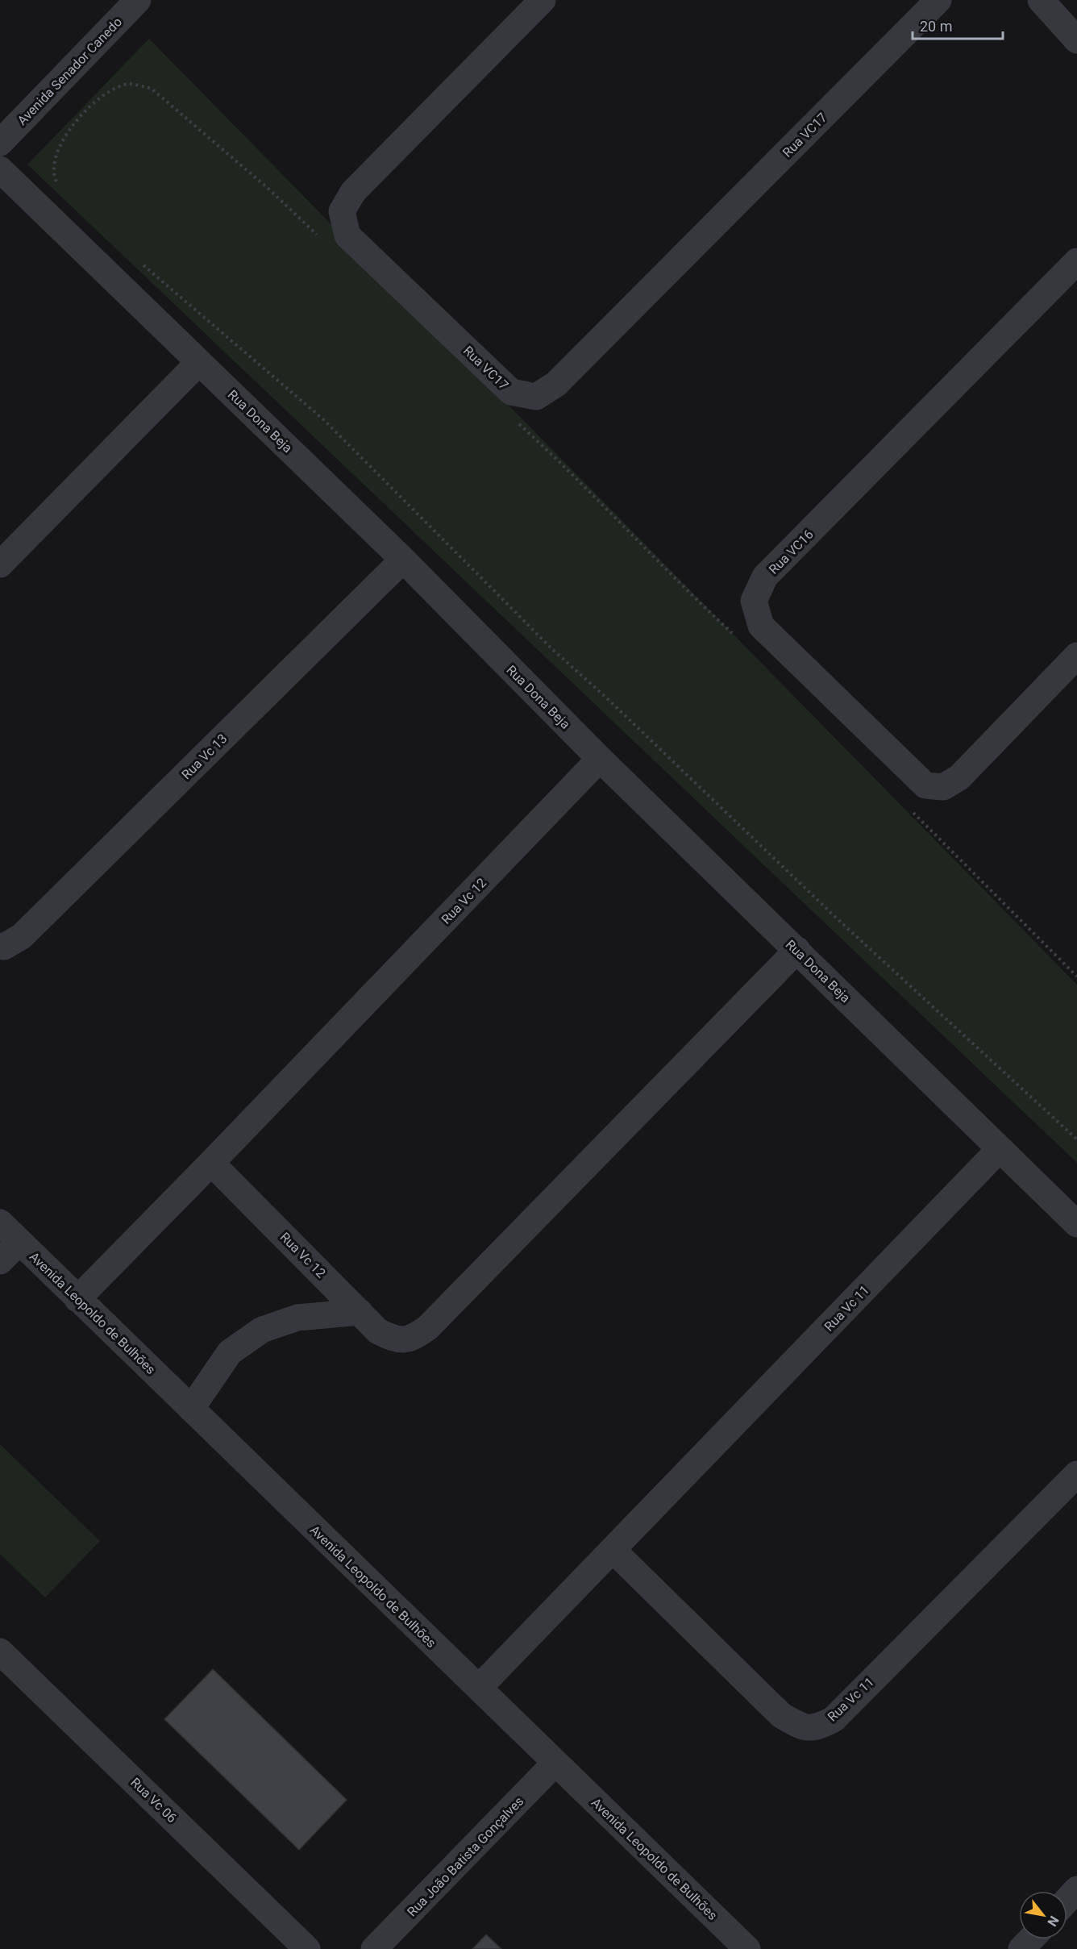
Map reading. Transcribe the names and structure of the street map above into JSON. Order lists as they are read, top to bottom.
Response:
{
  "streets": {
    "street": [
      "Avenida Senador Canedo",
      "Rua VC17",
      "Rua Dona Beja",
      "Rua VC16",
      "Rua Vc 13",
      "Rua Vc 12",
      "Rua Vc 11",
      "Avenida Leopoldo de Bulhões",
      "Rua Vc 06",
      "Rua João Batista Gonçalves"
    ]
  },
  "crossings": [
    ["Rua Dona Beja", "Rua Vc 13"],
    ["Rua Dona Beja", "Rua Vc 12"],
    ["Rua Dona Beja", "Rua Vc 11"],
    ["Rua Vc 11", "Avenida Leopoldo de Bulhões"],
    ["Avenida Leopoldo de Bulhões", "Rua João Batista Gonçalves"]
  ],
  "scale_bar": "20 m",
  "north": "bottom right"
}
